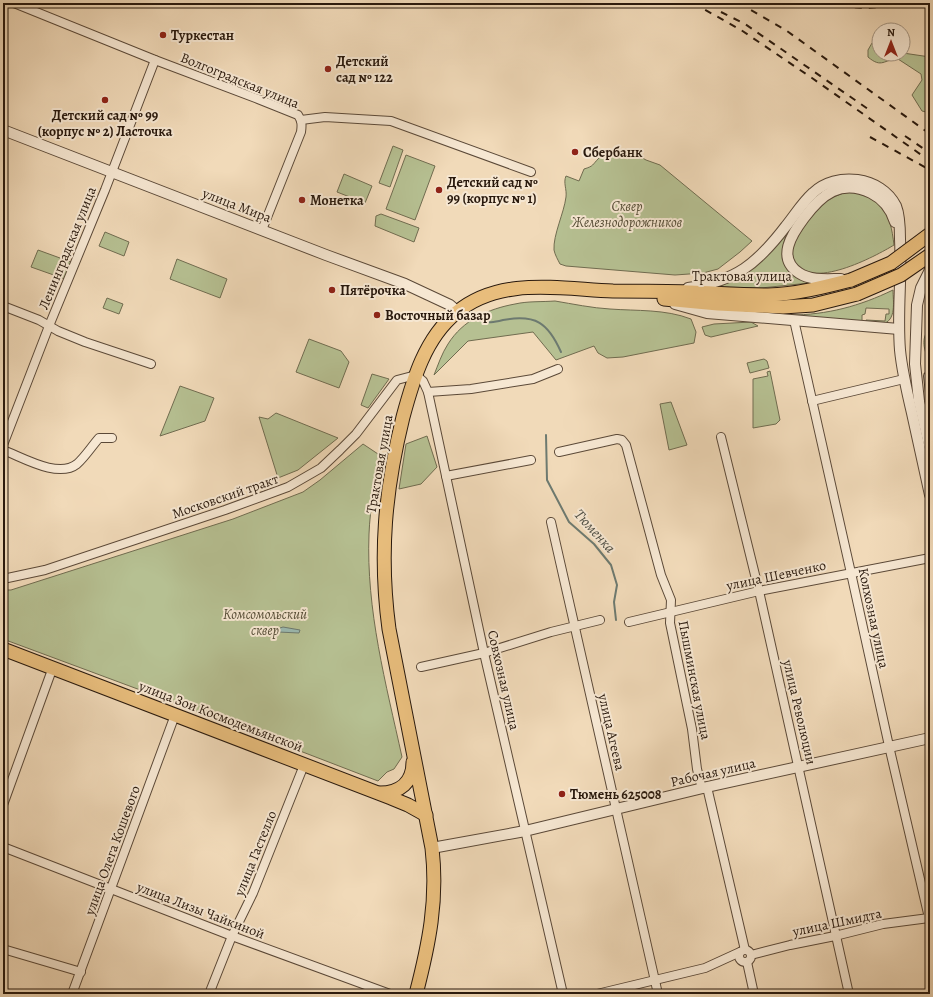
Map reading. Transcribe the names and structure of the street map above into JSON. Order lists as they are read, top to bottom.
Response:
{
  "streets": {
    "main road": ["Трактовая улица", "улица Зои Космодемьянской"],
    "street": [
      "Волгоградская улица",
      "улица Мира",
      "Ленинградская улица",
      "Московский тракт",
      "улица Шевченко",
      "Колхозная улица",
      "Совхозная улица",
      "Пышминская улица",
      "улица Революции",
      "улица Агеева",
      "Рабочая улица",
      "улица Олега Кошевого",
      "улица Гастелло",
      "улица Лизы Чайкиной",
      "улица Шмидта"
    ]
  },
  "crossings": [
    ["Волгоградская улица", "Ленинградская улица"],
    ["улица Мира", "Ленинградская улица"],
    ["улица Мира", "Трактовая улица"],
    ["Трактовая улица", "Московский тракт"],
    ["Трактовая улица", "Совхозная улица"],
    ["Трактовая улица", "улица Зои Космодемьянской"],
    ["Трактовая улица", "Рабочая улица"],
    ["Московский тракт", "Совхозная улица"],
    ["улица Шевченко", "Колхозная улица"],
    ["улица Шевченко", "Пышминская улица"],
    ["улица Шевченко", "улица Революции"],
    ["Колхозная улица", "Рабочая улица"],
    ["Колхозная улица", "улица Шмидта"],
    ["Совхозная улица", "Рабочая улица"],
    ["Пышминская улица", "Рабочая улица"],
    ["Пышминская улица", "улица Шмидта"],
    ["улица Революции", "Рабочая улица"],
    ["улица Революции", "улица Шмидта"],
    ["улица Зои Космодемьянской", "улица Олега Кошевого"],
    ["улица Зои Космодемьянской", "улица Гастелло"],
    ["улица Агеева", "Рабочая улица"],
    ["улица Агеева", "улица Шмидта"],
    ["улица Олега Кошевого", "улица Лизы Чайкиной"],
    ["улица Гастелло", "улица Лизы Чайкиной"]
  ],
  "water": ["Тюменка"],
  "parks": ["Сквер Железнодорожников", "Комсомольский сквер"],
  "places": [
    "Туркестан",
    "Детский сад № 122",
    "Детский сад № 99 (корпус № 2) Ласточка",
    "Сбербанк",
    "Детский сад № 99 (корпус № 1)",
    "Монетка",
    "Пятёрочка",
    "Восточный базар",
    "Тюмень 625008"
  ],
  "north": "top"
}
